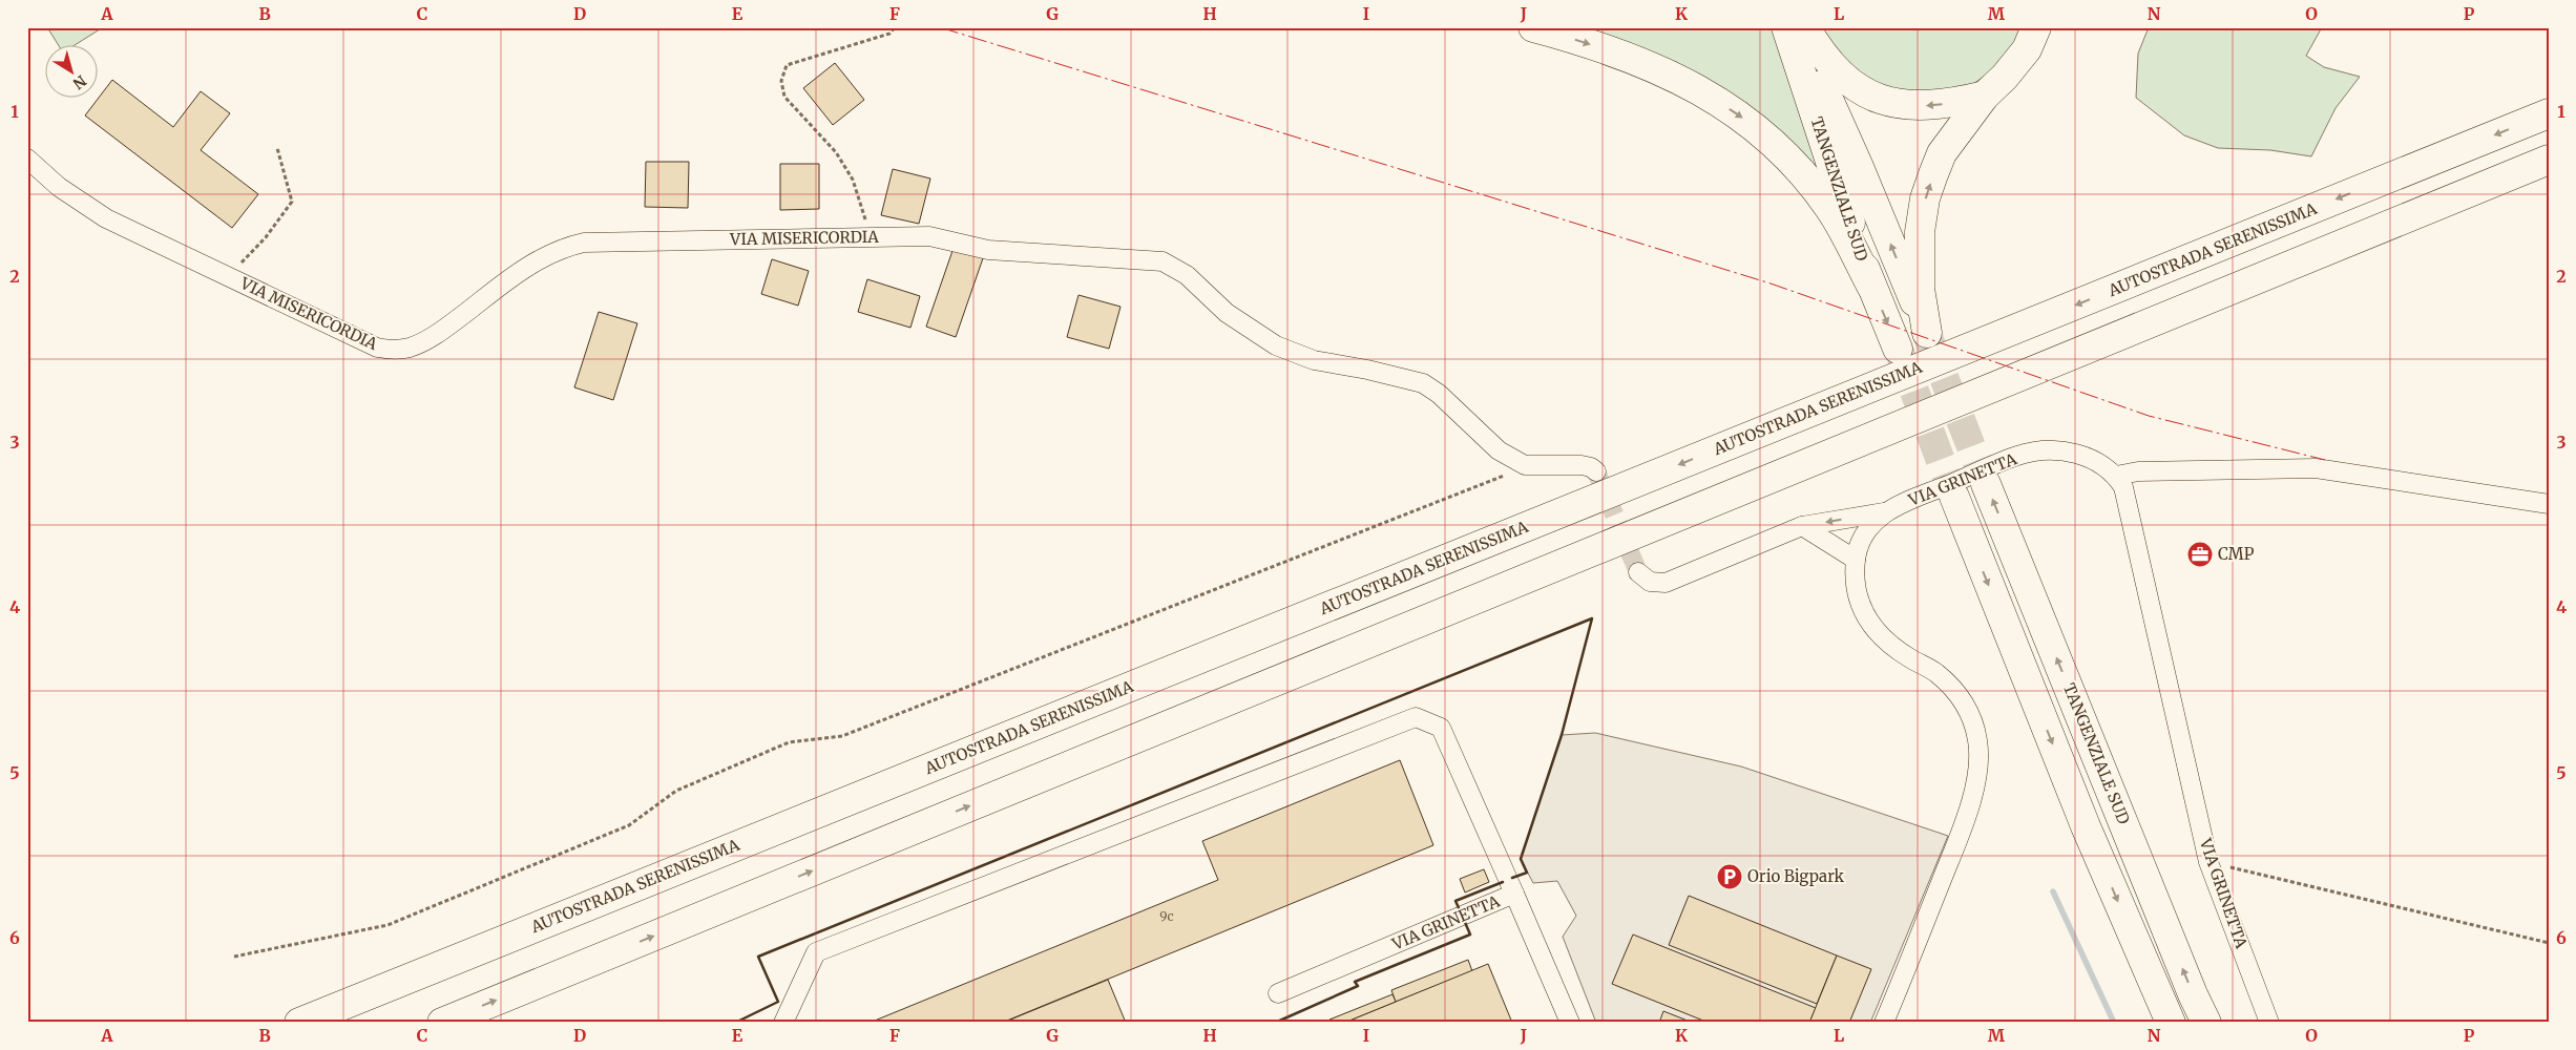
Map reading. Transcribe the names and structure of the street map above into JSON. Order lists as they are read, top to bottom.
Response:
{
  "streets": {
    "highway": ["TANGENZIALE SUD", "AUTOSTRADA SERENISSIMA"],
    "street": ["VIA MISERICORDIA", "VIA GRINETTA"]
  },
  "places": {
    "office": ["CMP"],
    "parking": ["Orio Bigpark"]
  },
  "house_numbers": ["9c"],
  "north": "bottom right",
  "grid": {
    "columns": [
      "A",
      "B",
      "C",
      "D",
      "E",
      "F",
      "G",
      "H",
      "I",
      "J",
      "K",
      "L",
      "M",
      "N",
      "O",
      "P"
    ],
    "rows": [
      "1",
      "2",
      "3",
      "4",
      "5",
      "6"
    ]
  }
}
